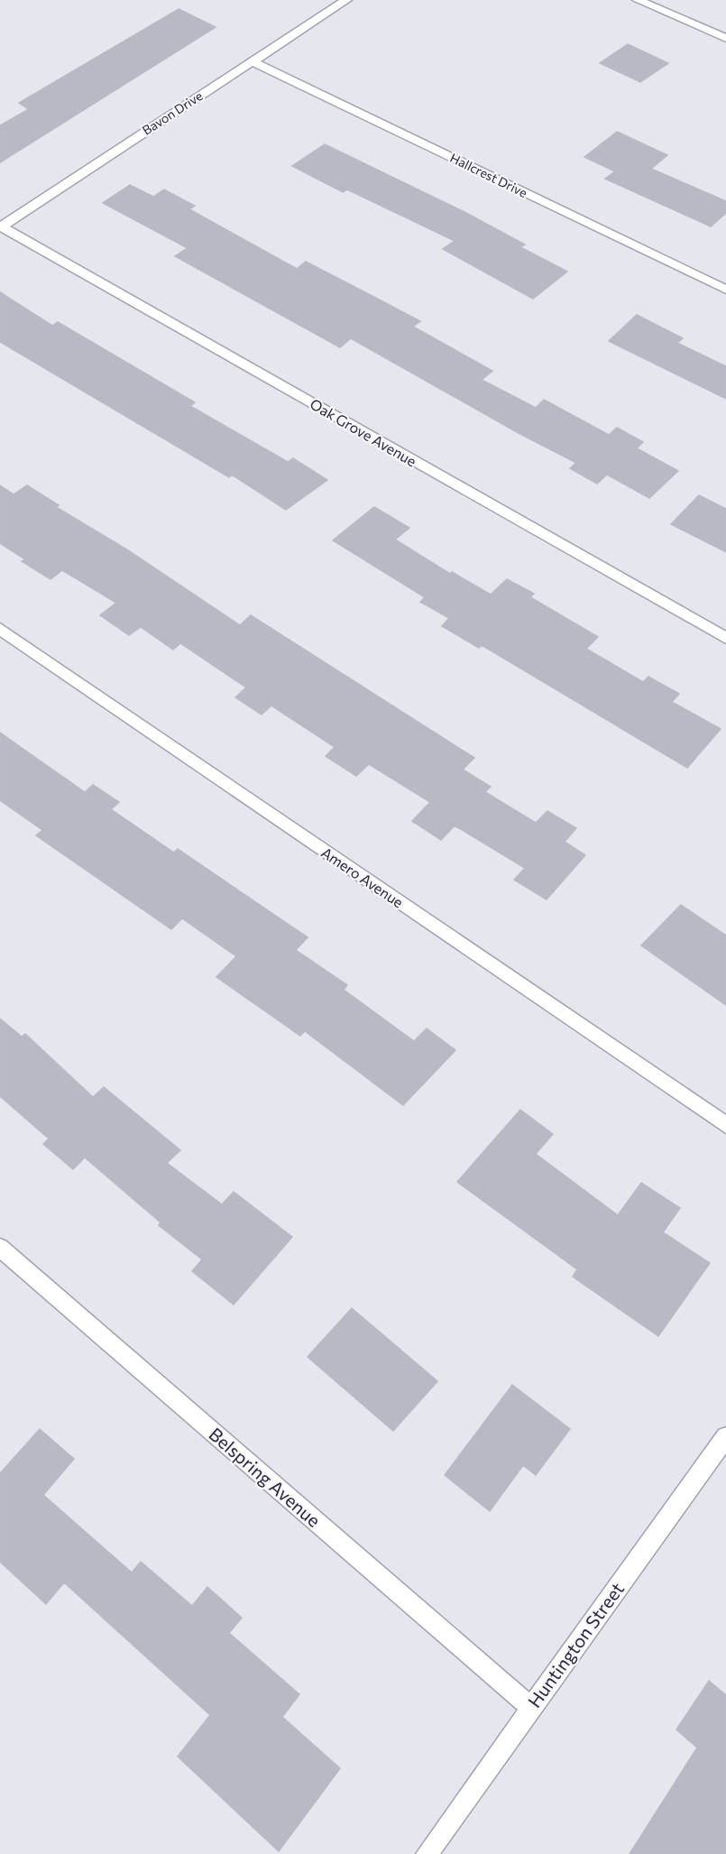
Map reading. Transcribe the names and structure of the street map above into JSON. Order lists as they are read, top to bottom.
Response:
{
  "streets": {
    "street": [
      "Bavon Drive",
      "Hallcrest Drive",
      "Oak Grove Avenue",
      "Amero Avenue",
      "Belspring Avenue",
      "Huntington Street"
    ]
  },
  "crossings": [
    ["Bavon Drive", "Hallcrest Drive"],
    ["Bavon Drive", "Oak Grove Avenue"],
    ["Belspring Avenue", "Huntington Street"]
  ]
}
